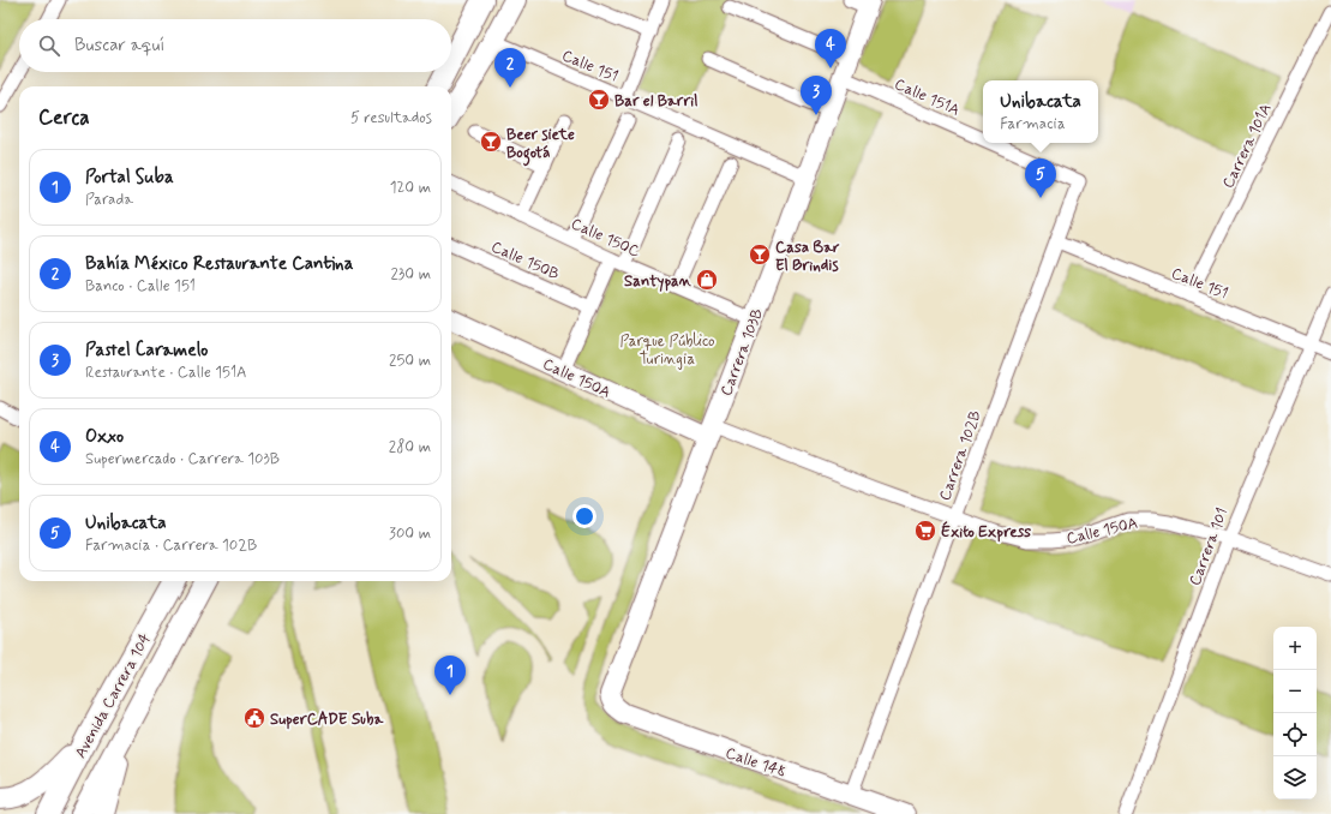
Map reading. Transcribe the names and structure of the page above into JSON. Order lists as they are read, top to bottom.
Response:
{
  "streets": {
    "main road": ["Avenida Carrera 104"],
    "street": [
      "Calle 151",
      "Calle 151A",
      "Carrera 101A",
      "Calle 150C",
      "Calle 150B",
      "Carrera 103B",
      "Calle 150A",
      "Carrera 102B",
      "Carrera 101",
      "Calle 148"
    ]
  },
  "crossings": [
    ["Calle 151", "Carrera 101A"],
    ["Calle 151", "Carrera 103B"],
    ["Calle 151", "Carrera 102B"],
    ["Calle 151", "Carrera 101"],
    ["Calle 151A", "Carrera 103B"],
    ["Calle 151A", "Carrera 102B"],
    ["Calle 150C", "Carrera 103B"],
    ["Carrera 103B", "Calle 150A"],
    ["Carrera 103B", "Calle 148"],
    ["Calle 150A", "Carrera 102B"],
    ["Calle 150A", "Carrera 101"],
    ["Carrera 102B", "Calle 148"]
  ],
  "parks": ["Parque Público Turingia"],
  "places": {
    "bar": ["Bar el Barril", "Beer siete Bogotá", "Casa Bar El Brindis"],
    "shop": ["Santypan"],
    "supermarket": ["Éxito Express"],
    "public building": ["SuperCADE Suba"]
  },
  "page": {
    "search": "Buscar aquí",
    "pins": [
      "4",
      "2",
      "3",
      "5",
      "1"
    ],
    "popup": ["Unibacata", "Farmacia"],
    "heading": ["Cerca", "5 resultados"],
    "list": [
      {
        "mark": "1",
        "name": "Portal Suba",
        "note": "Parada",
        "value": "120 m"
      },
      {
        "mark": "2",
        "name": "Bahía México Restaurante Cantina",
        "note": "Banco · Calle 151",
        "value": "230 m"
      },
      {
        "mark": "3",
        "name": "Pastel Caramelo",
        "note": "Restaurante · Calle 151A",
        "value": "250 m"
      },
      {
        "mark": "4",
        "name": "Oxxo",
        "note": "Supermercado · Carrera 103B",
        "value": "280 m"
      },
      {
        "mark": "5",
        "name": "Unibacata",
        "note": "Farmacia · Carrera 102B",
        "value": "300 m"
      }
    ],
    "map_buttons": ["+", "−"]
  }
}
